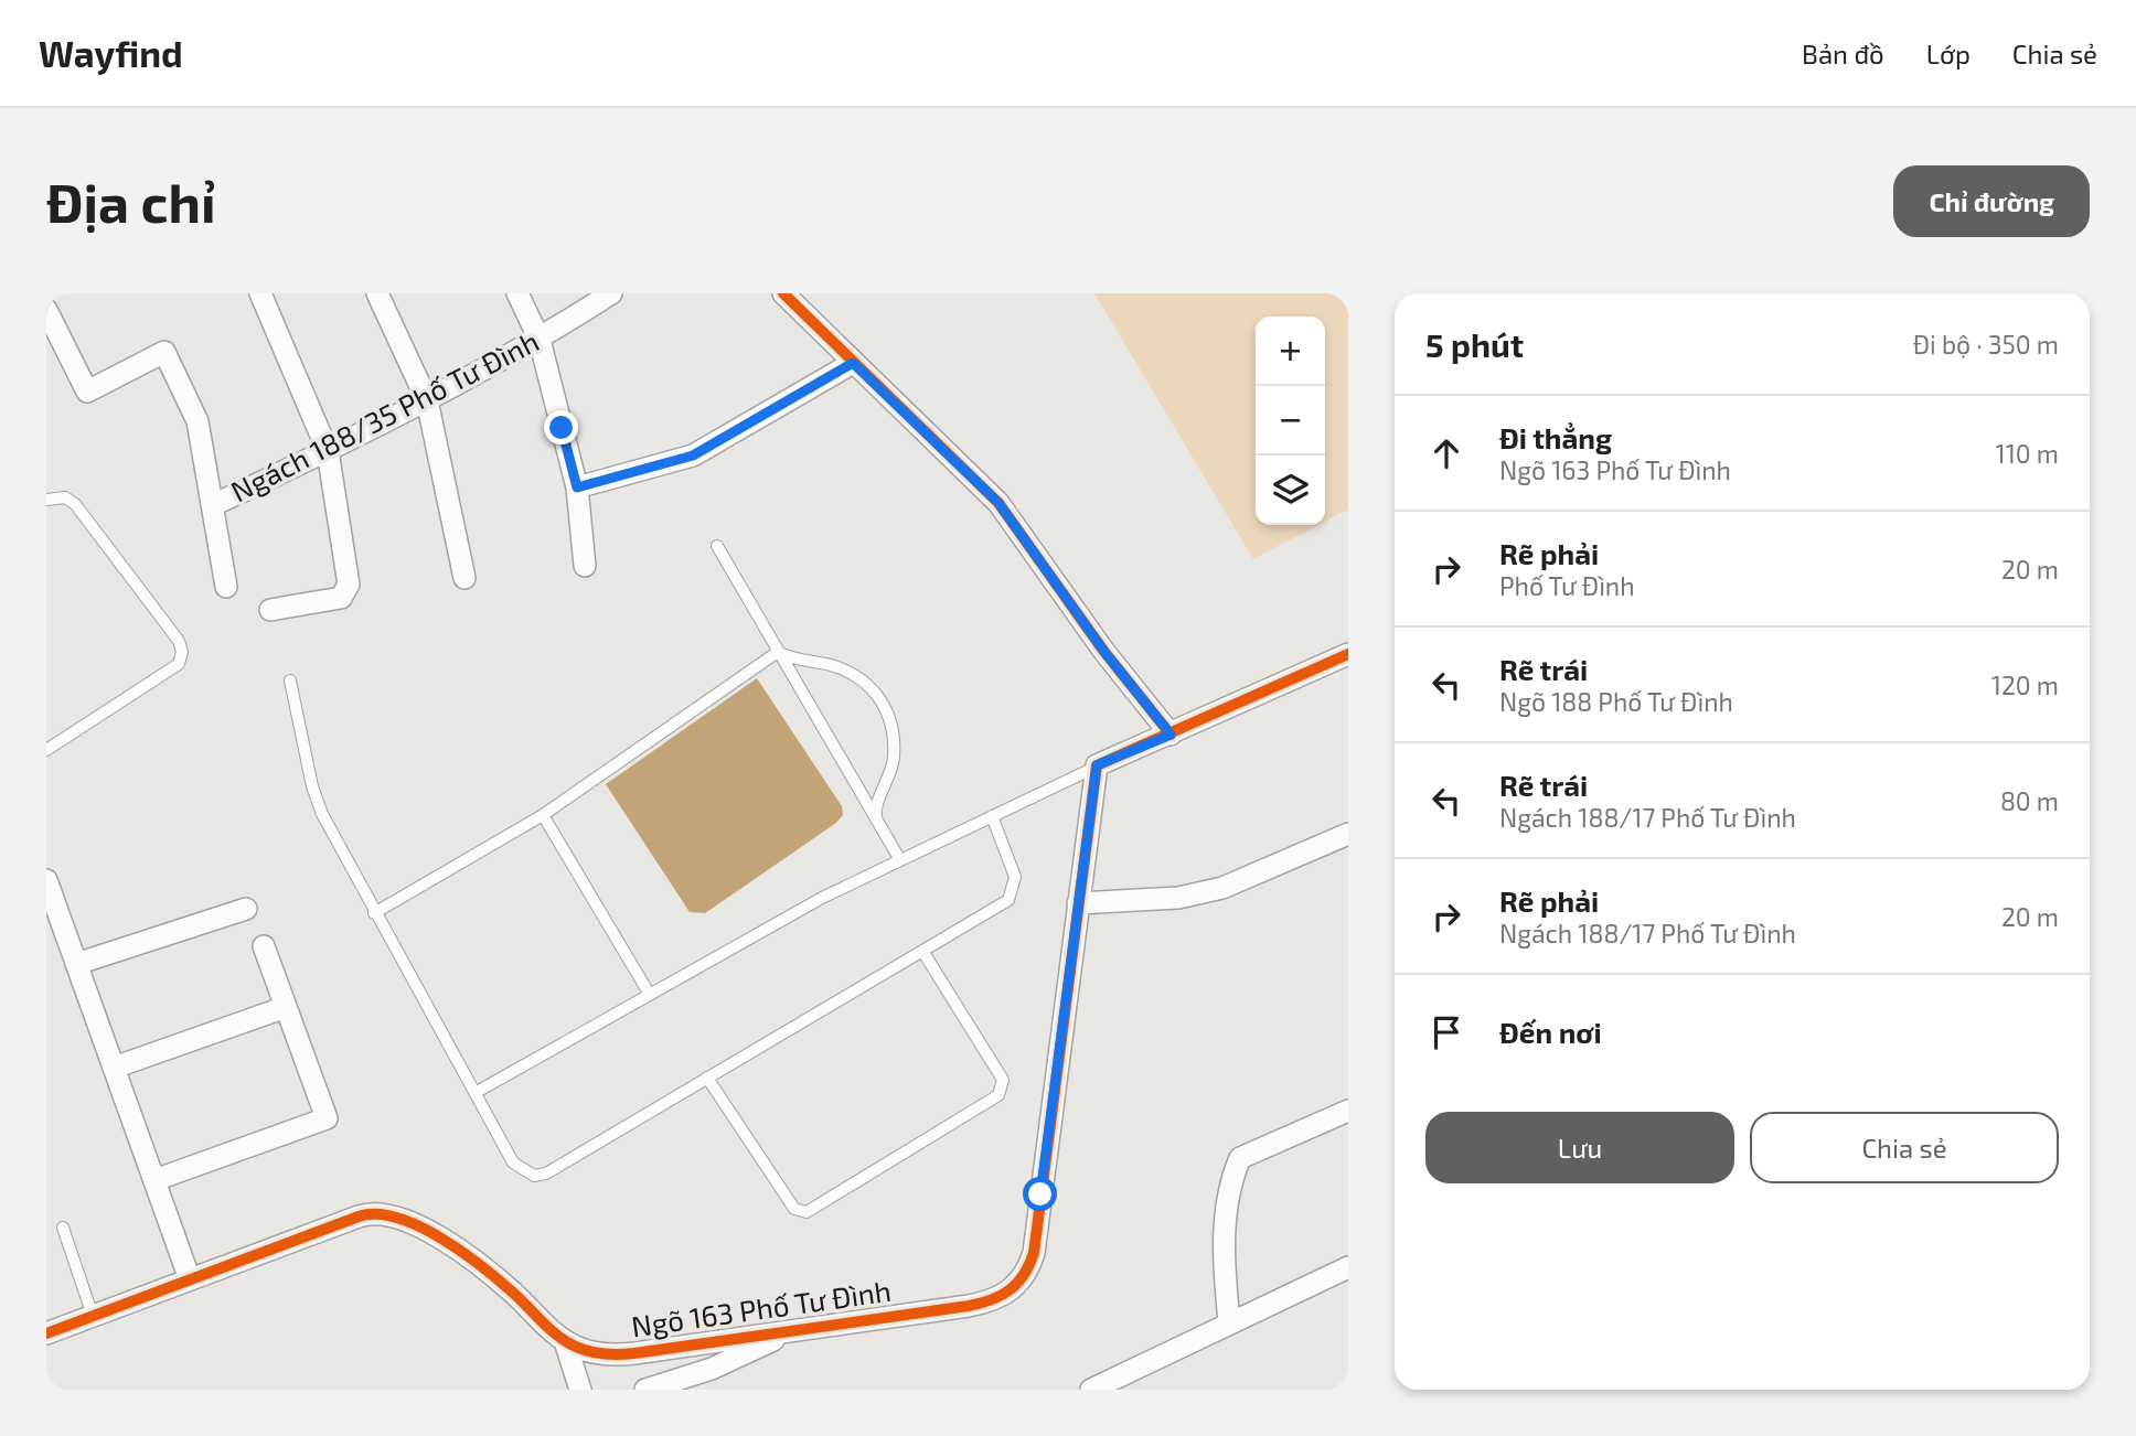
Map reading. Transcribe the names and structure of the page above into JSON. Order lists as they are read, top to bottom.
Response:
{
  "streets": {
    "street": ["Ngách 188/35 Phố Tư Đình", "Ngõ 163 Phố Tư Đình"]
  },
  "page": {
    "header": "Wayfind",
    "nav": ["Bản đồ", "Lớp", "Chia sẻ"],
    "buttons": [
      "Chỉ đường",
      ["Lưu", "Chia sẻ"]
    ],
    "title": "Địa chỉ",
    "heading": ["5 phút", "Đi bộ · 350 m"],
    "map_buttons": ["+", "−"],
    "list": [
      ["Đi thẳng", "Ngõ 163 Phố Tư Đình", "110 m"],
      ["Rẽ phải", "Phố Tư Đình", "20 m"],
      ["Rẽ trái", "Ngõ 188 Phố Tư Đình", "120 m"],
      ["Rẽ trái", "Ngách 188/17 Phố Tư Đình", "80 m"],
      ["Rẽ phải", "Ngách 188/17 Phố Tư Đình", "20 m"],
      "Đến nơi"
    ]
  }
}
